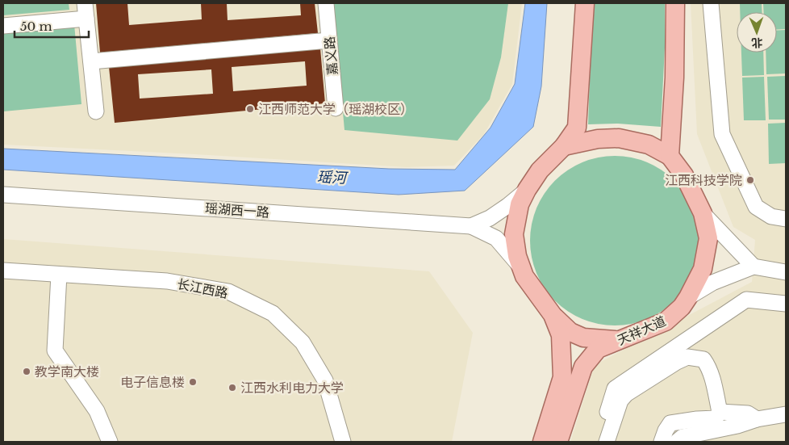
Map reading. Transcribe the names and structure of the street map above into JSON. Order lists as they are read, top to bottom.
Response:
{
  "streets": {
    "main road": ["天祥大道"],
    "street": ["嘉义路", "瑶湖西一路", "长江西路"]
  },
  "water": ["瑶河"],
  "places": [
    "江西师范大学（瑶湖校区）",
    "江西科技学院",
    "教学南大楼",
    "电子信息楼",
    "江西水利电力大学"
  ],
  "scale_bar": "50 m",
  "north": "bottom"
}
